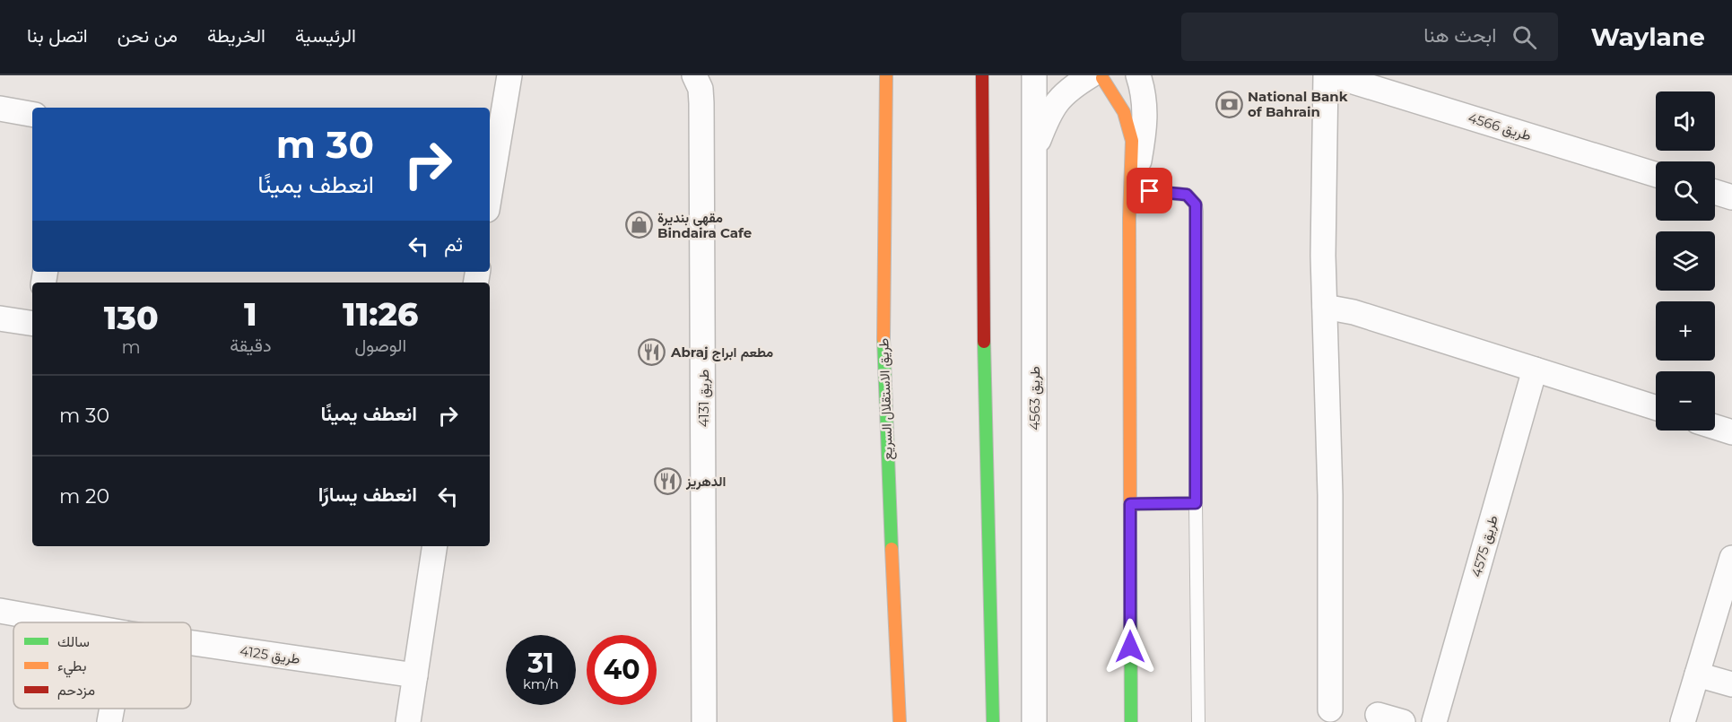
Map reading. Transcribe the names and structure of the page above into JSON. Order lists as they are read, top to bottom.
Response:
{
  "streets": {
    "main road": ["طريق الاستقلال السريع"],
    "street": [
      "طريق 4566",
      "طريق 4131",
      "طريق 4563",
      "طريق 4575",
      "طريق 4125"
    ]
  },
  "places": {
    "bank": ["National Bank of Bahrain"],
    "shop": ["مقهى بنديرة Bindaira Cafe"],
    "restaurant": ["Abraj مطعم ابراج", "الدهريز"]
  },
  "legend": ["سالك", "بطيء", "مزدحم"],
  "page": {
    "header": "Waylane",
    "search": "ابحث هنا",
    "nav": [
      "الرئيسية",
      "الخريطة",
      "من نحن",
      "اتصل بنا"
    ],
    "map_buttons": ["+", "−"],
    "turn": ["30 m", "انعطف يمينًا"],
    "then": "ثم",
    "eta": [
      "11:26",
      "الوصول",
      "1",
      "دقيقة",
      "130",
      "m"
    ],
    "list": [
      {
        "name": "انعطف يمينًا",
        "value": "30 m"
      },
      {
        "name": "انعطف يسارًا",
        "value": "20 m"
      }
    ],
    "speed": "31 km/h",
    "limit": "40"
  }
}
